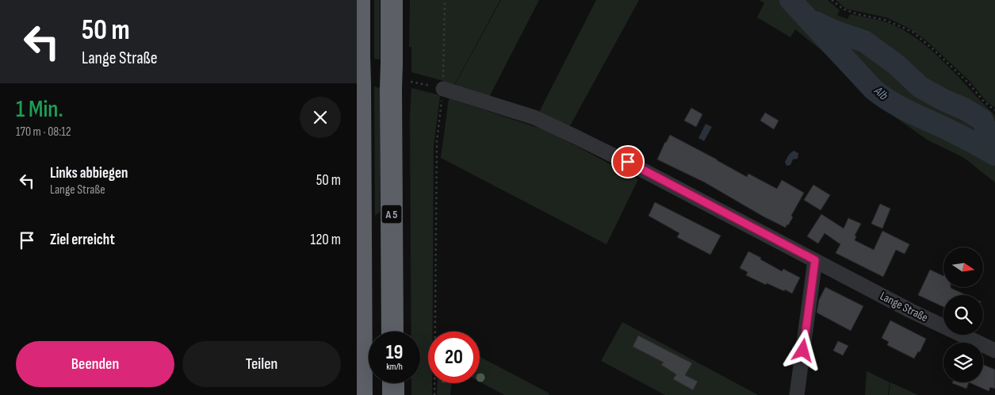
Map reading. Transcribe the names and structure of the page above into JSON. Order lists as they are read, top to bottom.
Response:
{
  "streets": {
    "highway": ["A 5"],
    "street": ["Lange Straße"]
  },
  "water": ["Alb"],
  "north": "right",
  "page": {
    "turn": ["50 m", "Lange Straße"],
    "heading": ["1 Min.", "170 m · 08:12"],
    "list": [
      {
        "name": "Links abbiegen",
        "note": "Lange Straße",
        "value": "50 m"
      },
      {
        "name": "Ziel erreicht",
        "value": "120 m"
      }
    ],
    "speed": "19 km/h",
    "limit": "20",
    "buttons": ["Beenden", "Teilen"]
  }
}
